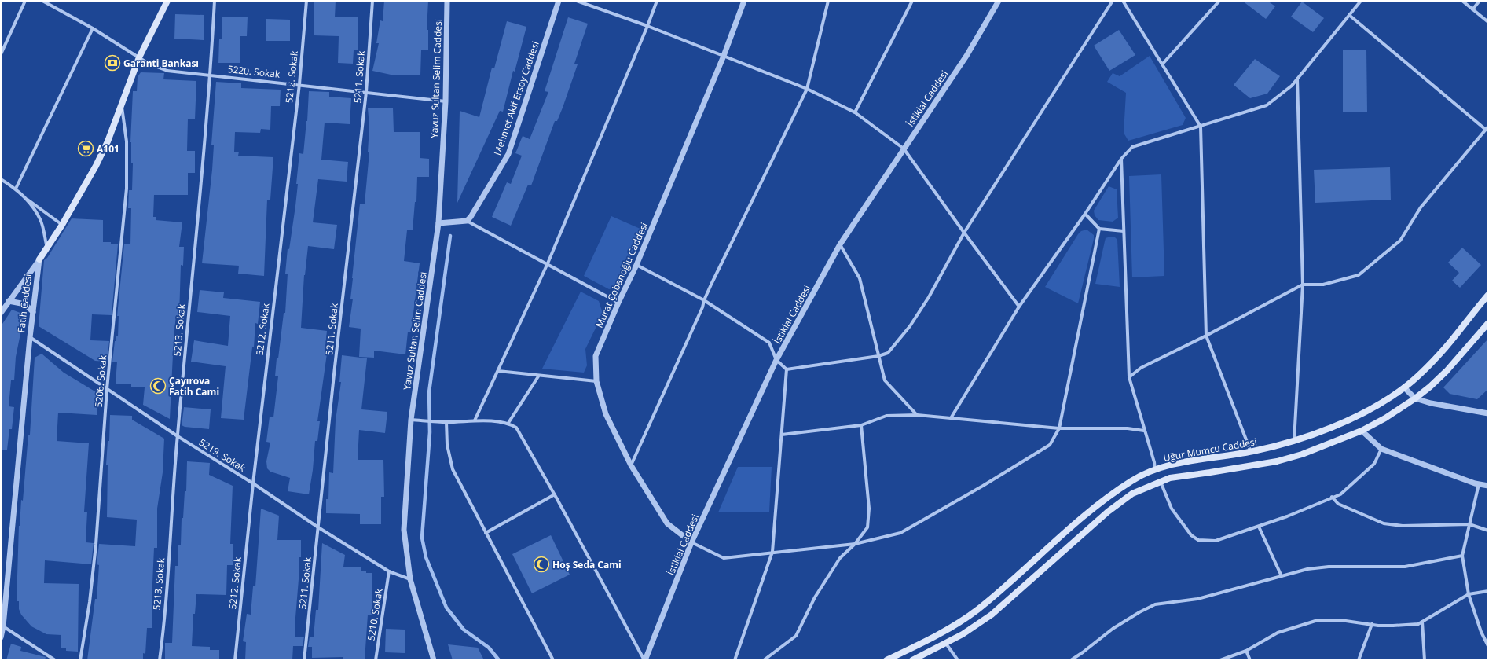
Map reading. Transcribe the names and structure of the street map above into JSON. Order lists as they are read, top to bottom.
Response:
{
  "streets": {
    "main road": ["Fatih Caddesi", "Uğur Mumcu Caddesi"],
    "street": [
      "5220. Sokak",
      "5212. Sokak",
      "5211. Sokak",
      "Yavuz Sultan Selim Caddesi",
      "Mehmet Akif Ersoy Caddesi",
      "İstiklal Caddesi",
      "Murat Çobanoğlu Caddesi",
      "5213. Sokak",
      "5206. Sokak",
      "5219. Sokak",
      "5210. Sokak"
    ]
  },
  "crossings": [
    ["5220. Sokak", "5212. Sokak"],
    ["5220. Sokak", "5211. Sokak"],
    ["5220. Sokak", "Yavuz Sultan Selim Caddesi"],
    ["5220. Sokak", "Fatih Caddesi"],
    ["5220. Sokak", "5213. Sokak"],
    ["5212. Sokak", "5219. Sokak"],
    ["5211. Sokak", "5219. Sokak"],
    ["Yavuz Sultan Selim Caddesi", "5219. Sokak"],
    ["İstiklal Caddesi", "Murat Çobanoğlu Caddesi"],
    ["Fatih Caddesi", "5206. Sokak"],
    ["Fatih Caddesi", "5219. Sokak"],
    ["5213. Sokak", "5219. Sokak"],
    ["5206. Sokak", "5219. Sokak"],
    ["5219. Sokak", "5210. Sokak"]
  ],
  "places": {
    "bank": ["Garanti Bankası"],
    "supermarket": ["A101"],
    "mosque": ["Çayırova Fatih Cami", "Hoş Seda Cami"]
  }
}
